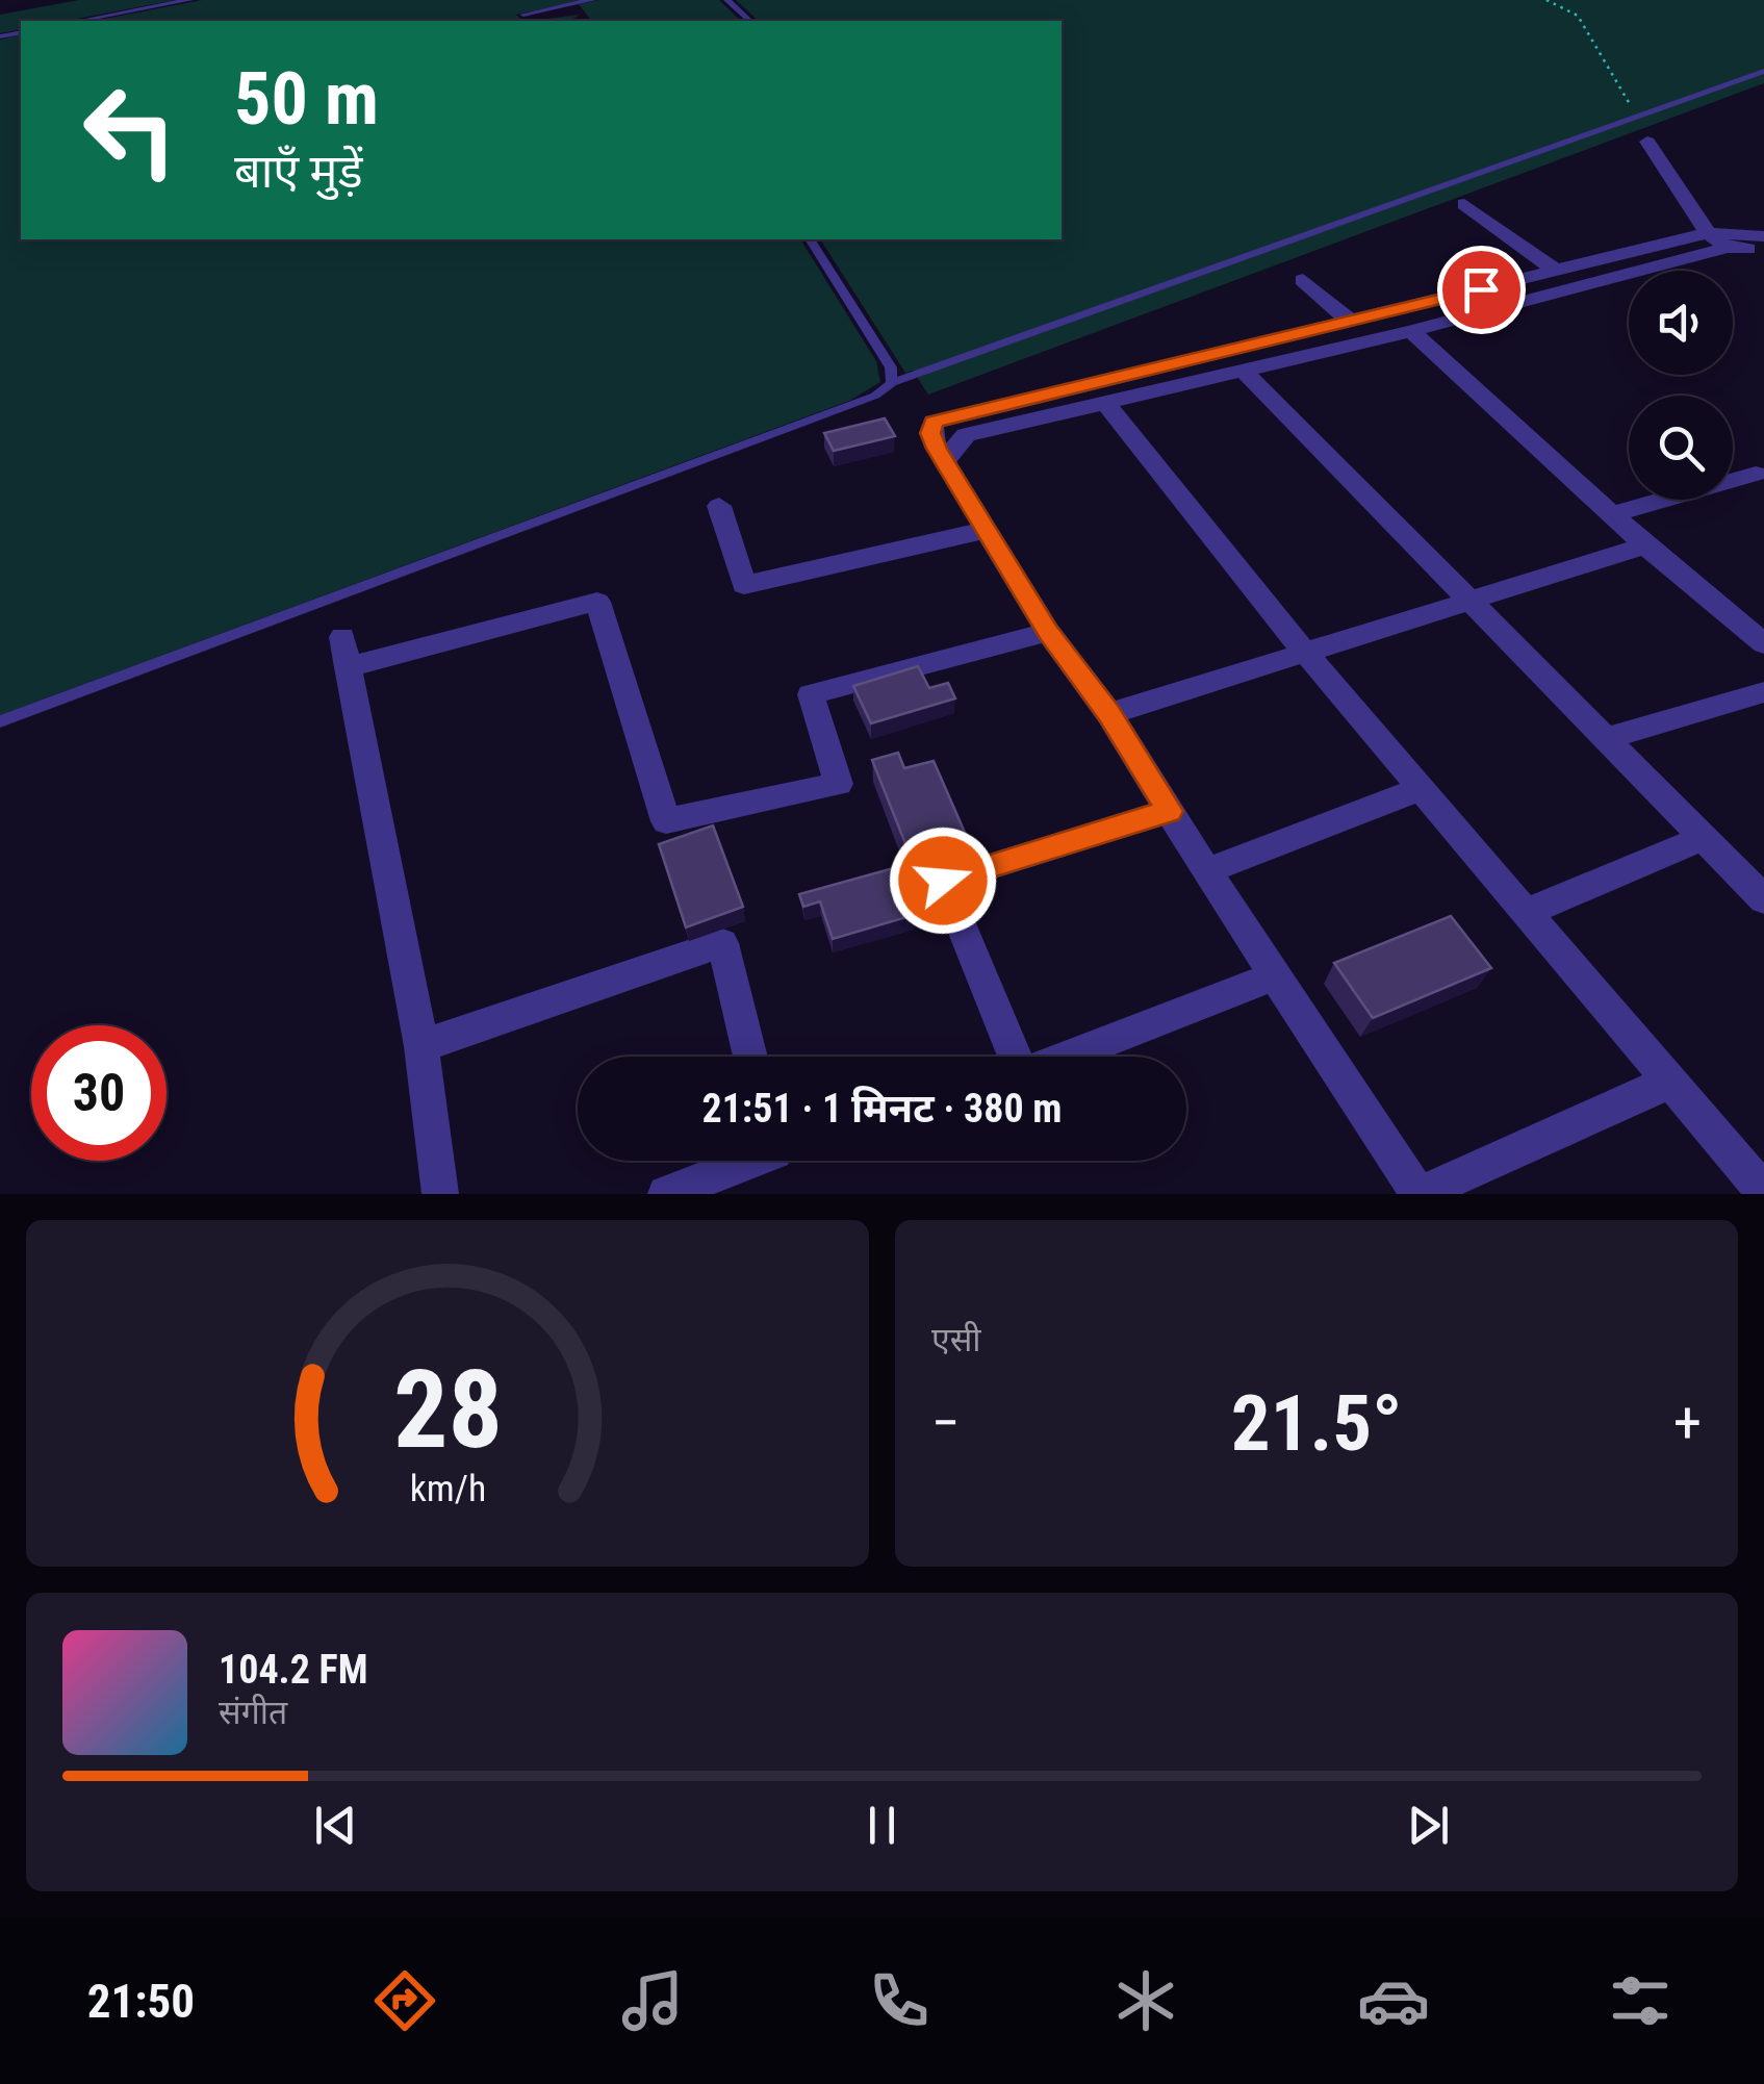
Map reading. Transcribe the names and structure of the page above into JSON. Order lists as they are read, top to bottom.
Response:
{
  "page": {
    "turn": ["50 m", "बाएँ मुड़ें"],
    "limit": "30",
    "trip": "21:51 · 1 मिनट · 380 m",
    "tile": "एसी",
    "heat": ["−", "21.5°", "+"],
    "song": ["104.2 FM", "संगीत"],
    "tabs": "21:50",
    "gauge": ["28", "km/h"]
  }
}
